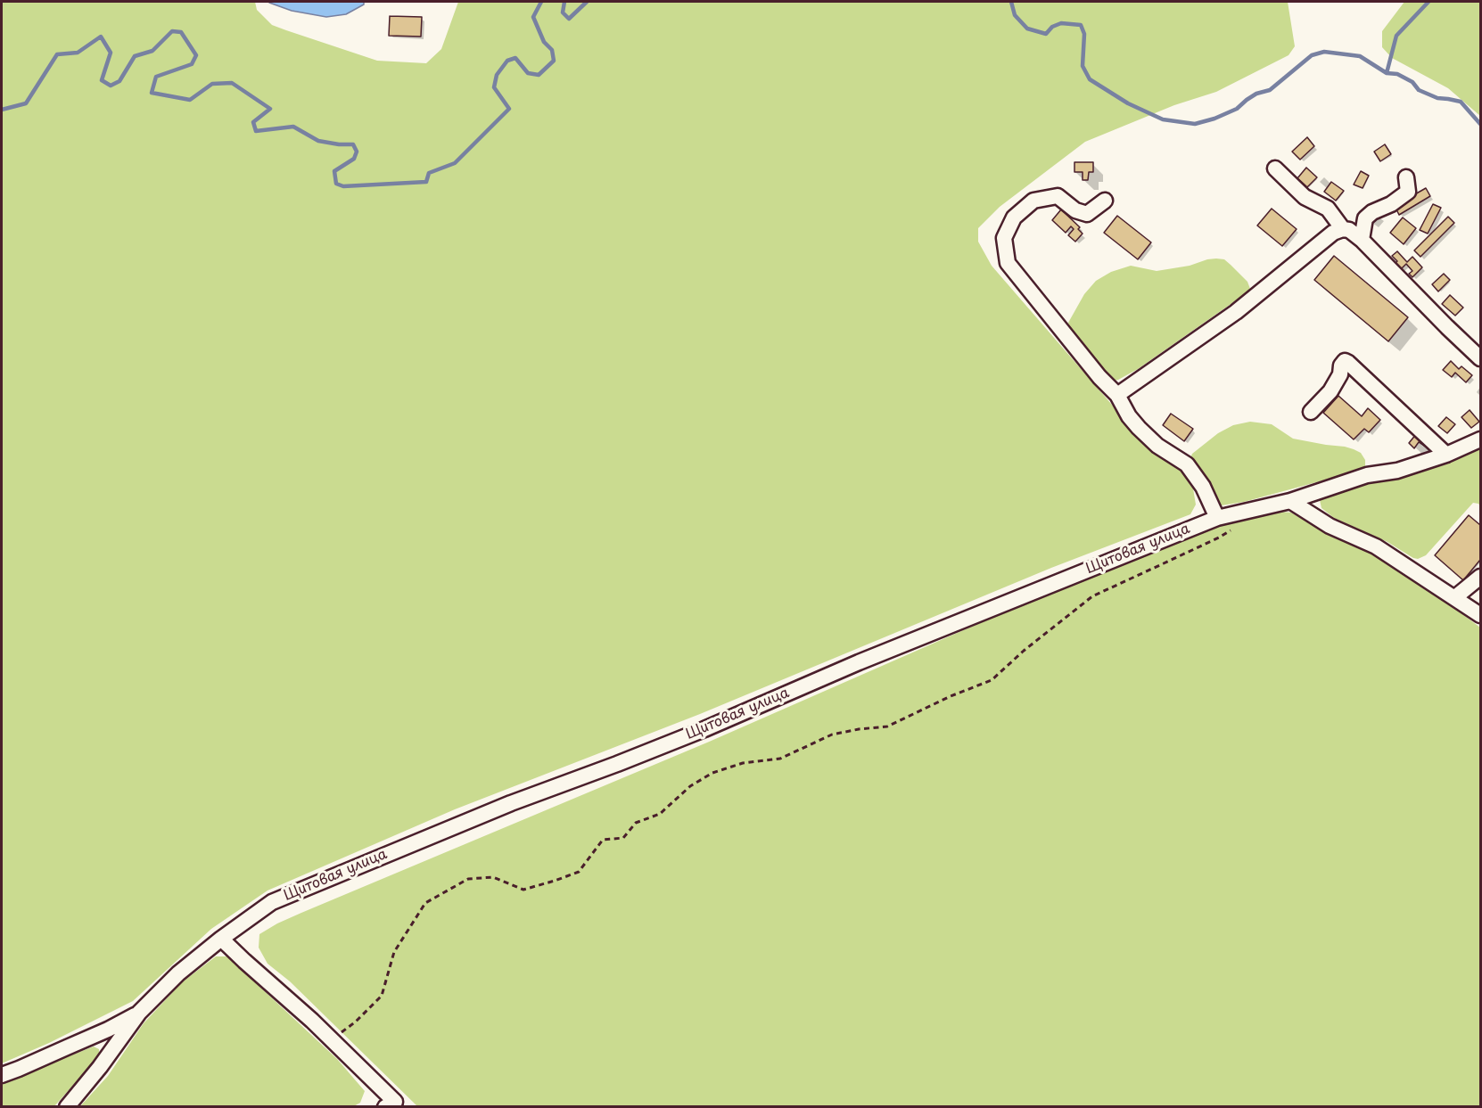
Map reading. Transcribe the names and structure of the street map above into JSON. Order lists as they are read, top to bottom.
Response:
{
  "streets": {
    "street": ["Щитовая улица"]
  }
}
